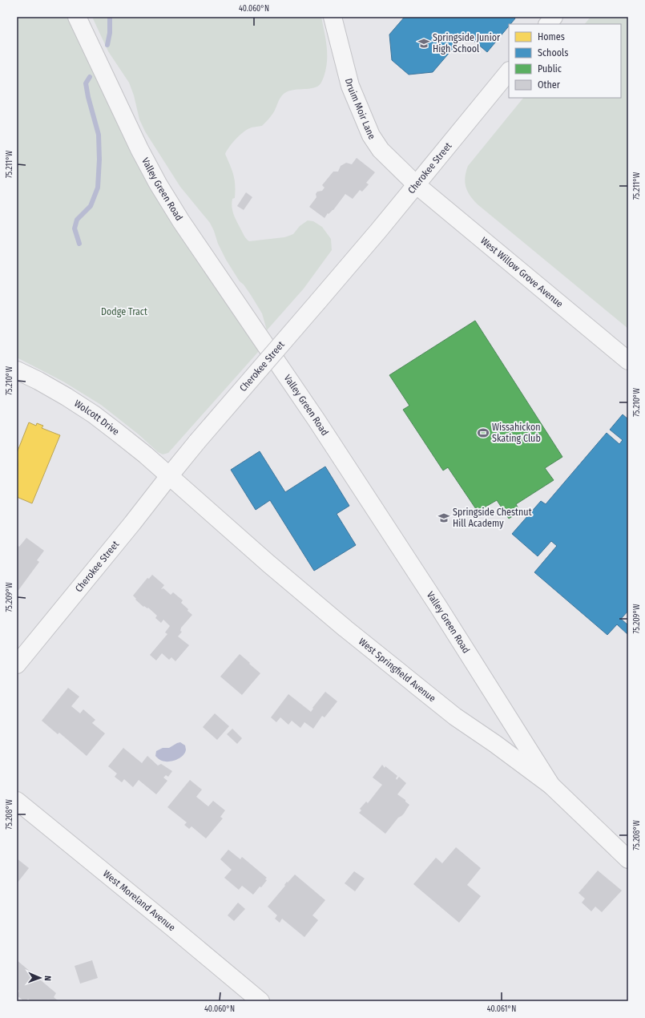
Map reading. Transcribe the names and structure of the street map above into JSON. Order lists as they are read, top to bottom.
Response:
{
  "streets": {
    "street": [
      "Druim Moir Lane",
      "Cherokee Street",
      "Valley Green Road",
      "West Willow Grove Avenue",
      "Wolcott Drive",
      "West Springfield Avenue",
      "West Moreland Avenue"
    ]
  },
  "crossings": [
    ["Druim Moir Lane", "Cherokee Street"],
    ["Druim Moir Lane", "West Willow Grove Avenue"],
    ["Cherokee Street", "West Willow Grove Avenue"],
    ["Cherokee Street", "Wolcott Drive"],
    ["Cherokee Street", "West Springfield Avenue"],
    ["Valley Green Road", "West Springfield Avenue"],
    ["Wolcott Drive", "West Springfield Avenue"]
  ],
  "parks": ["Dodge Tract"],
  "places": {
    "school or university": ["Springside Junior High School", "Springside Chestnut Hill Academy"],
    "sports": ["Wissahickon Skating Club"]
  },
  "legend": [
    "Homes",
    "Schools",
    "Public",
    "Other"
  ],
  "north": "right",
  "coordinates": [
    "40.060°N",
    "75.211°W",
    "75.210°W",
    "75.209°W",
    "75.208°W",
    "40.061°N"
  ]
}
